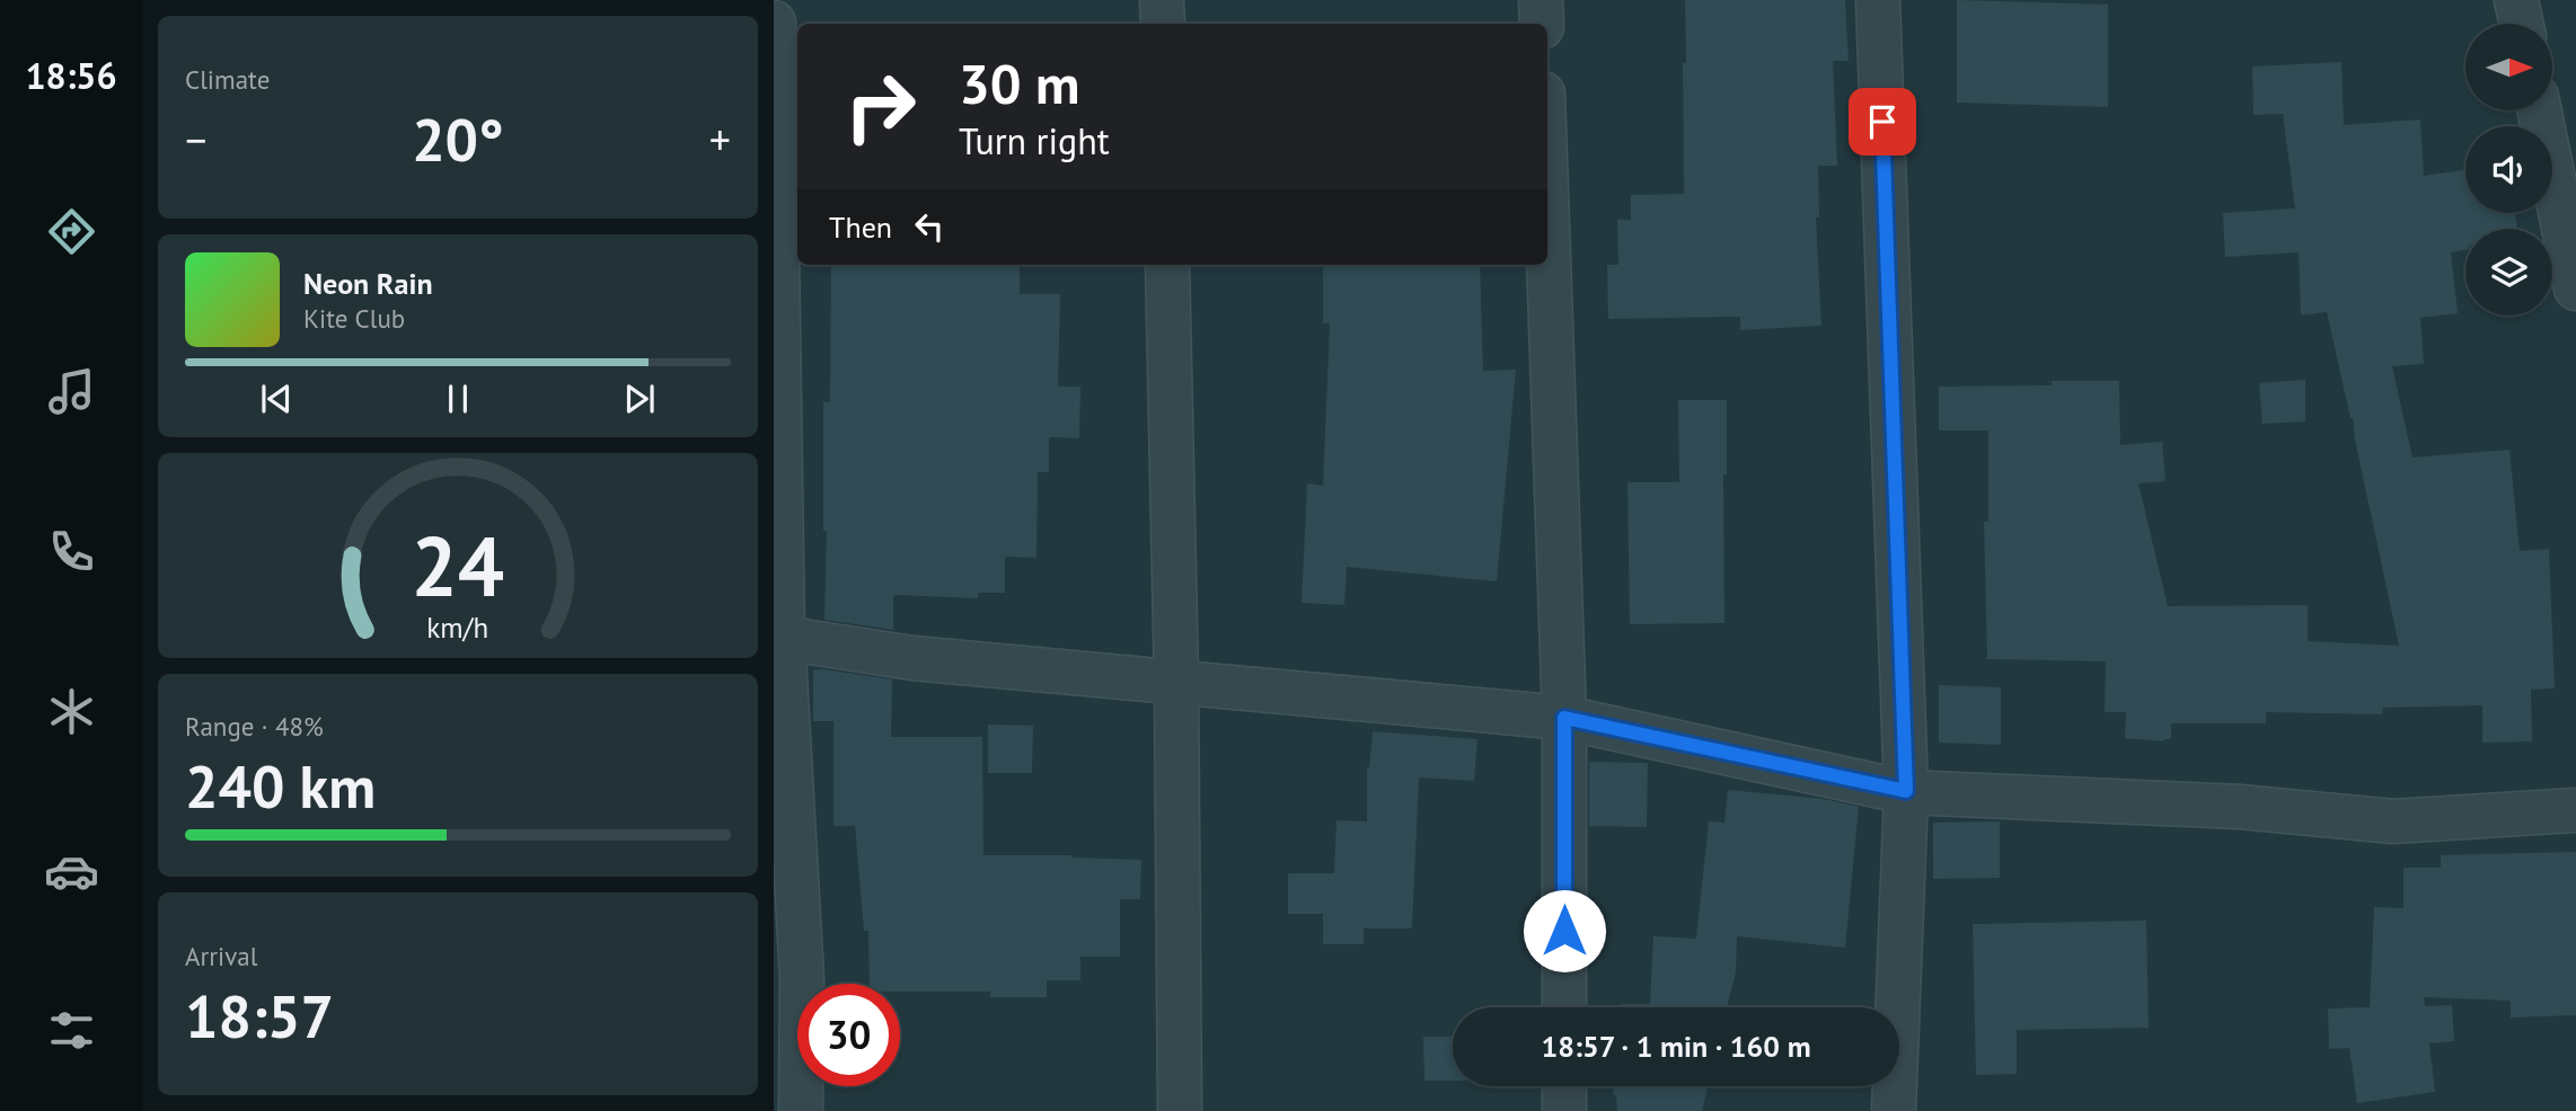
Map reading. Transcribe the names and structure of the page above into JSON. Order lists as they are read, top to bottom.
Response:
{
  "north": "right",
  "page": {
    "tabs": "18:56",
    "tile": [
      "Climate",
      ["Range · 48%", "240 km"],
      ["Arrival", "18:57"]
    ],
    "turn": ["30 m", "Turn right"],
    "heat": ["−", "20°", "+"],
    "then": "Then",
    "song": ["Neon Rain", "Kite Club"],
    "limit": "30",
    "trip": "18:57 · 1 min · 160 m",
    "gauge": ["24", "km/h"]
  }
}
